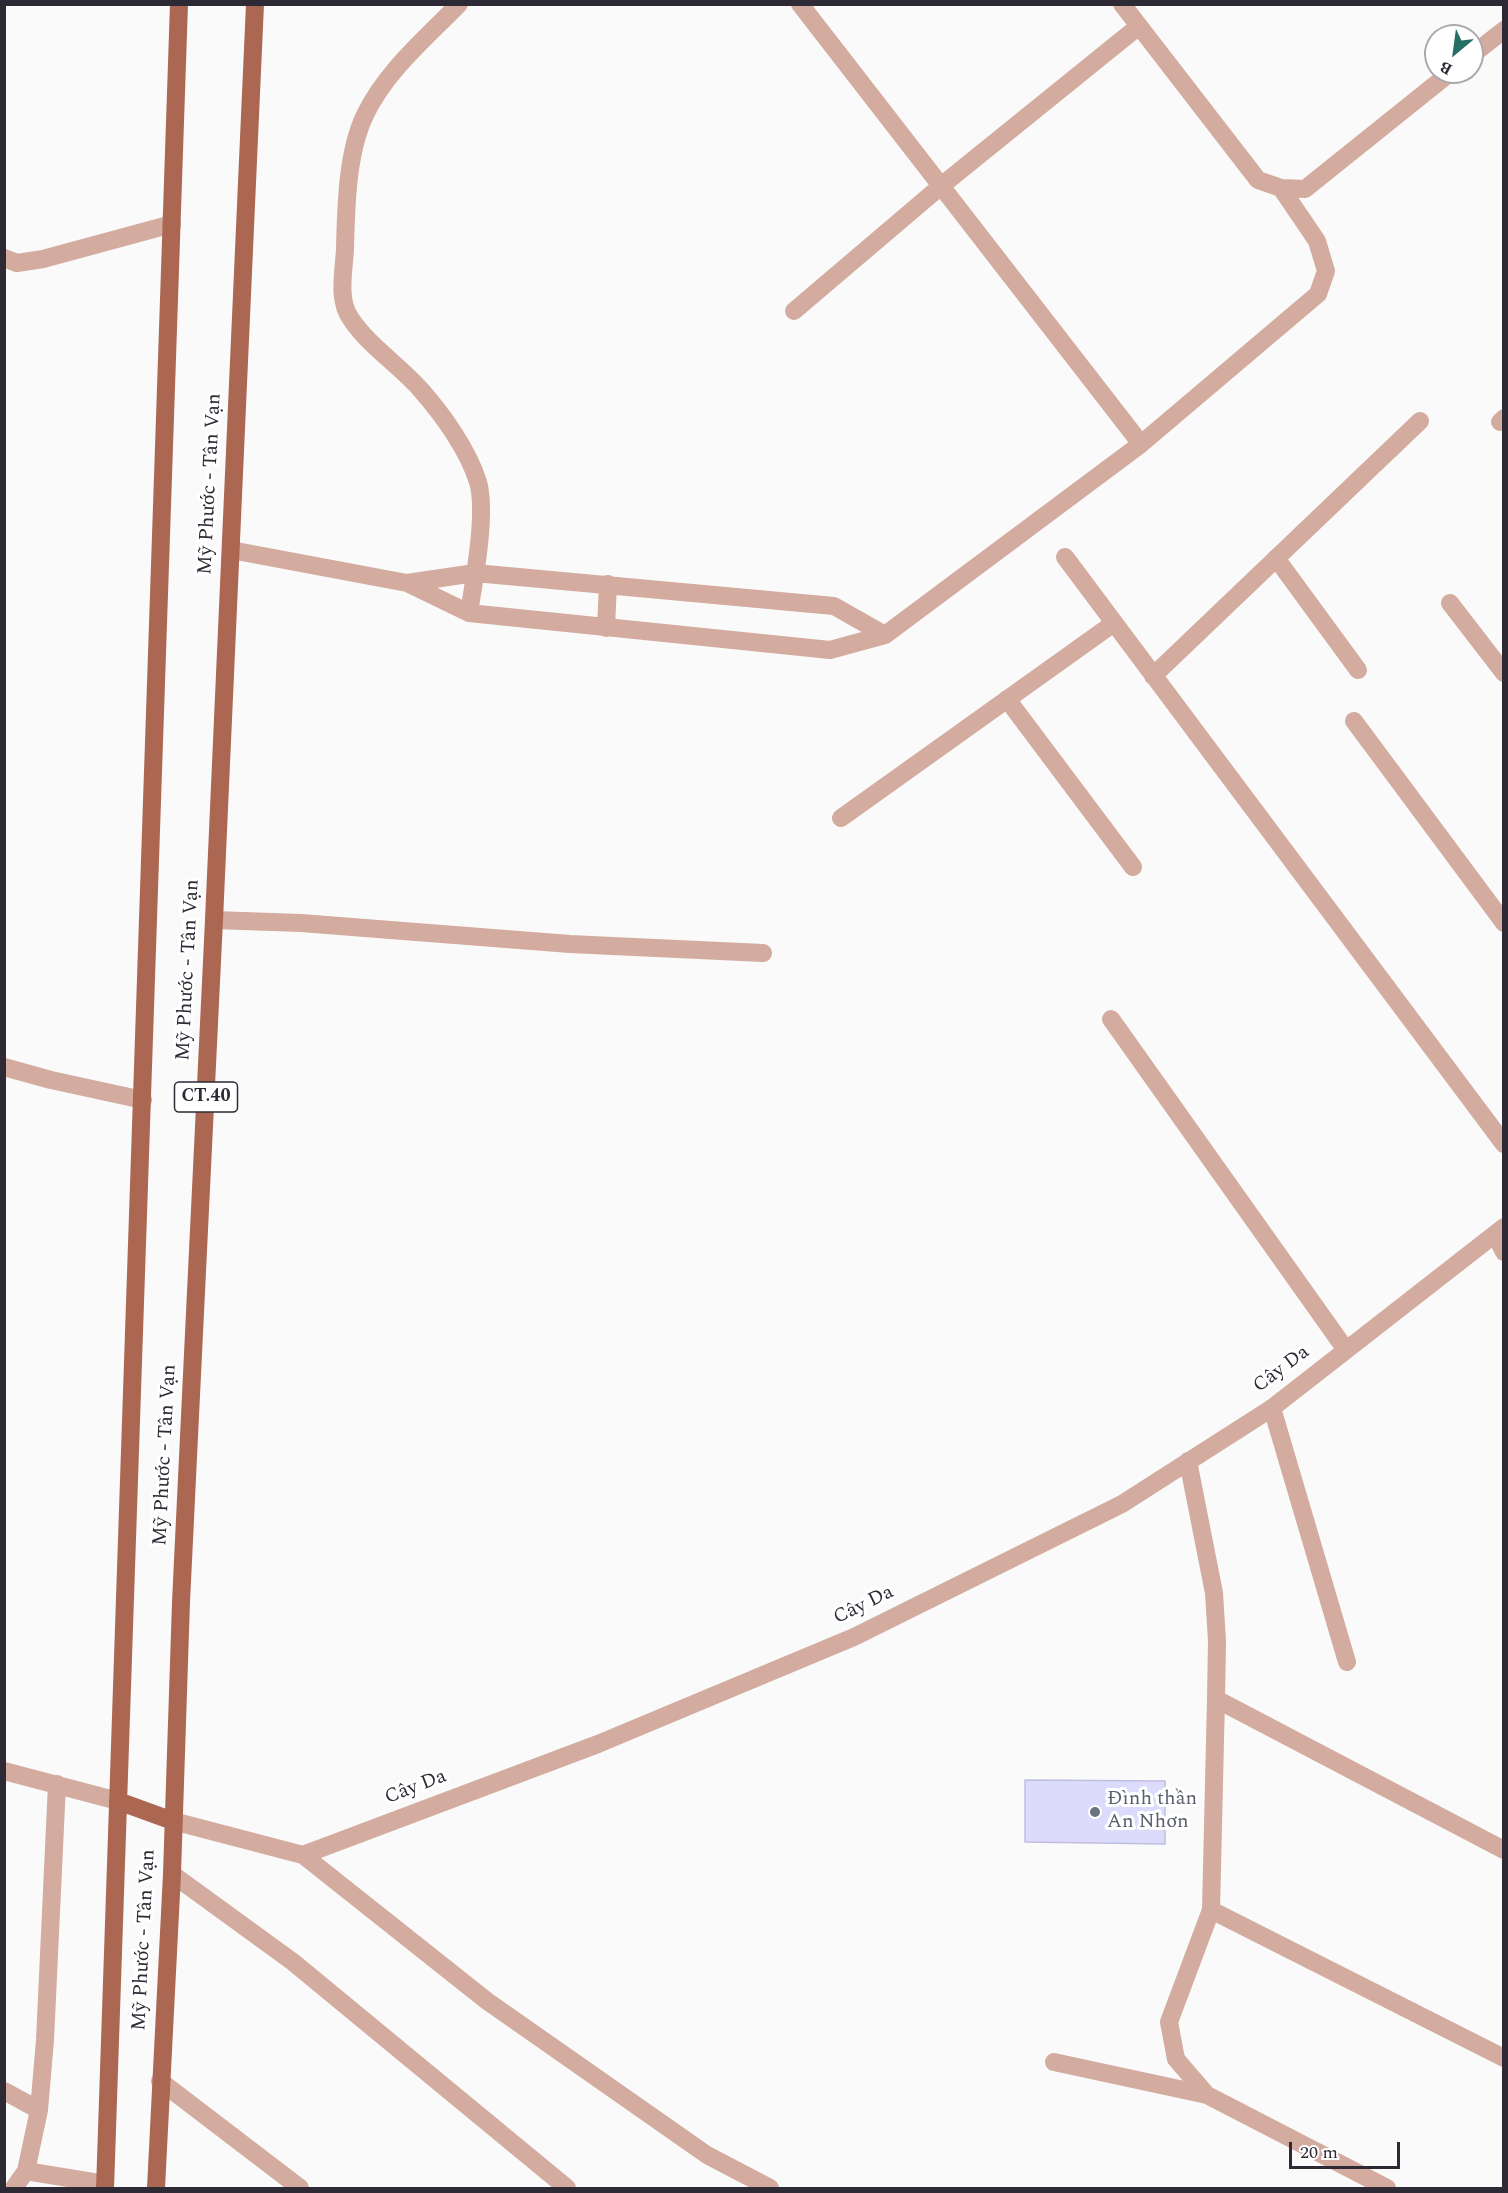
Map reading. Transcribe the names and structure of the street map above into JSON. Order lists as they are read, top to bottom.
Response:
{
  "streets": {
    "main road": ["Mỹ Phước - Tân Vạn", "CT.40"],
    "street": ["Cây Da"]
  },
  "places": ["Đình thần An Nhơn"],
  "scale_bar": "20 m",
  "north": "bottom left"
}
